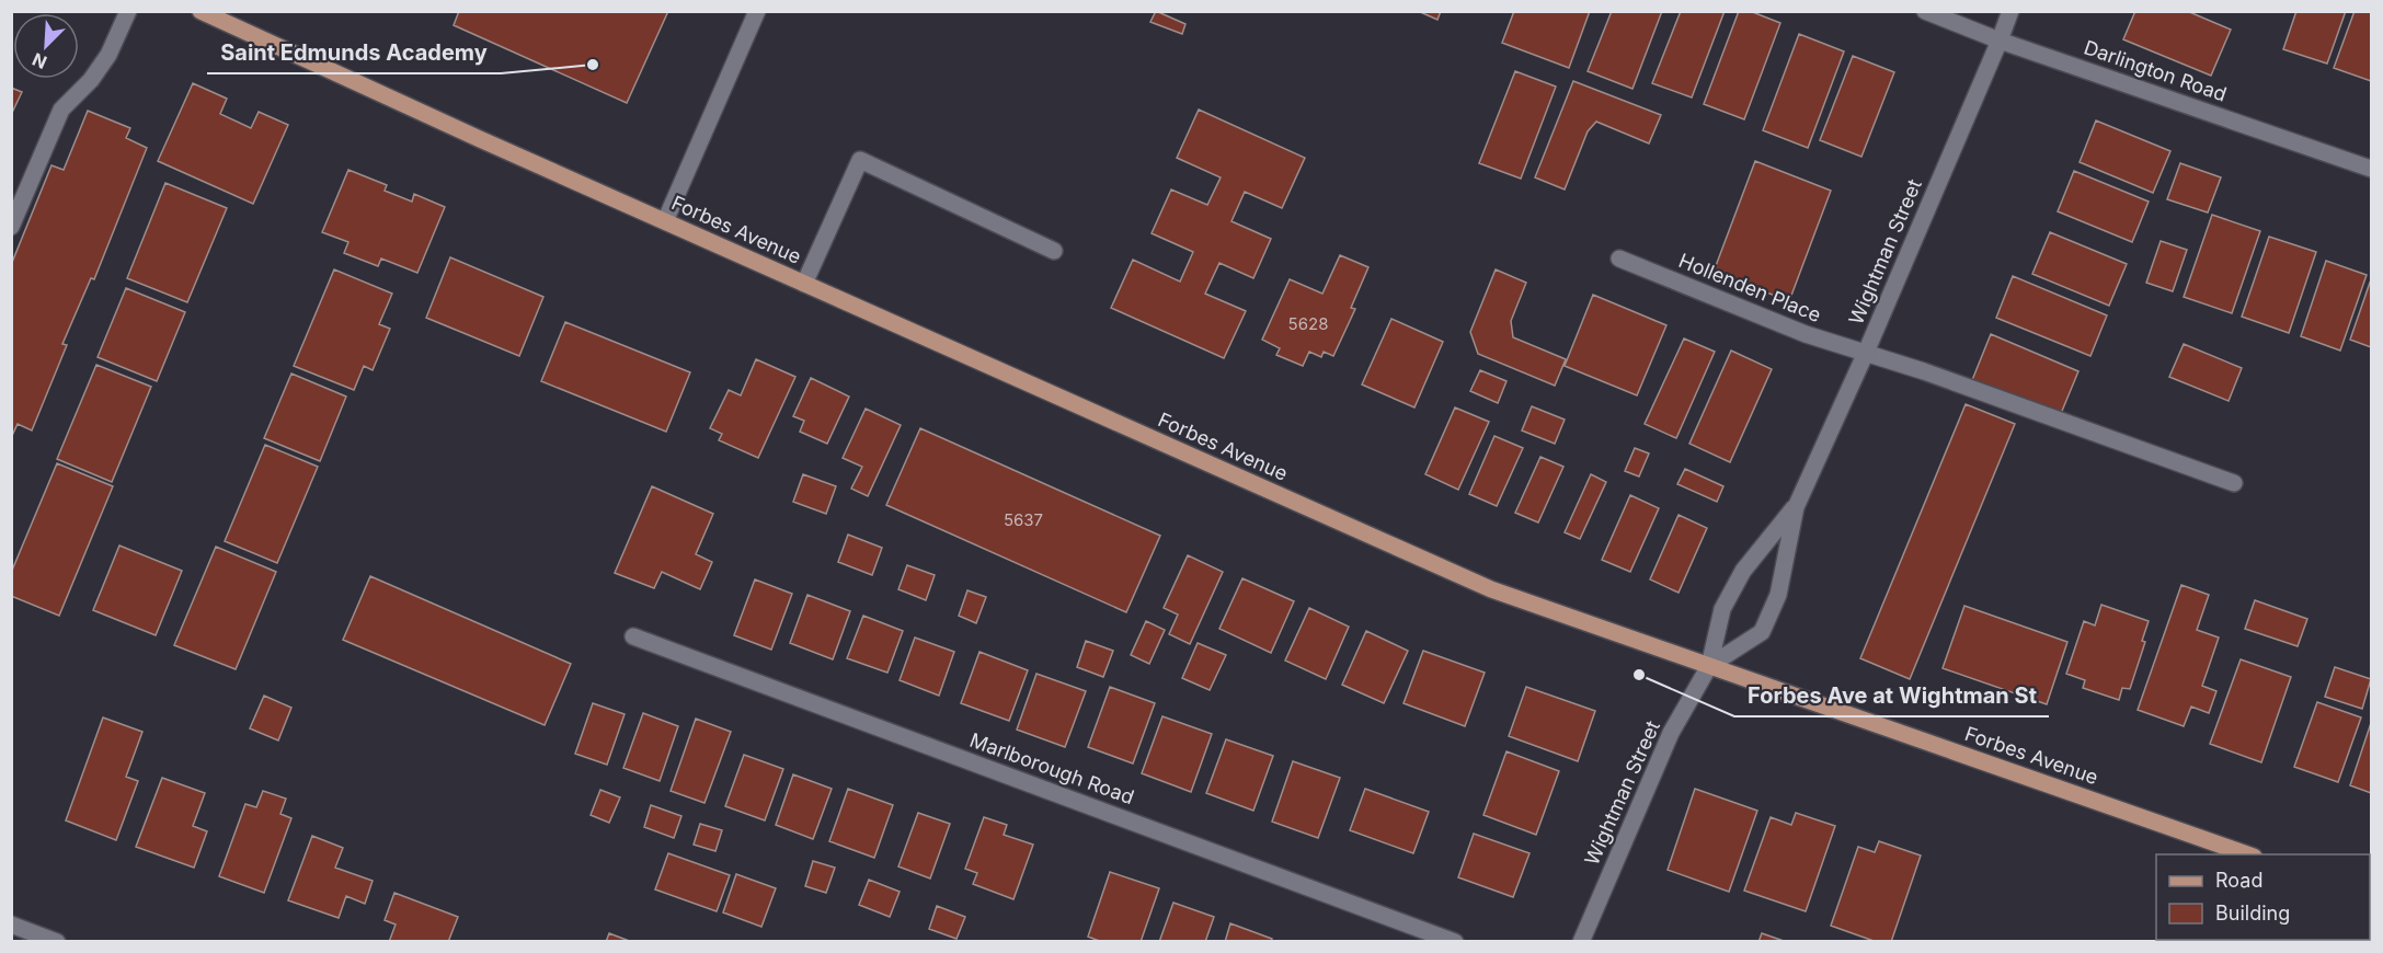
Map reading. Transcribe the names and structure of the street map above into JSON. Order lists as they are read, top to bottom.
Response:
{
  "streets": {
    "main road": ["Forbes Avenue"],
    "street": [
      "Darlington Road",
      "Wightman Street",
      "Hollenden Place",
      "Marlborough Road"
    ]
  },
  "crossings": [
    ["Darlington Road", "Wightman Street"],
    ["Forbes Avenue", "Wightman Street"],
    ["Wightman Street", "Hollenden Place"]
  ],
  "places": ["Saint Edmunds Academy", "Forbes Ave at Wightman St"],
  "house_numbers": ["5628", "5637"],
  "legend": ["Road", "Building"],
  "north": "bottom left"
}
